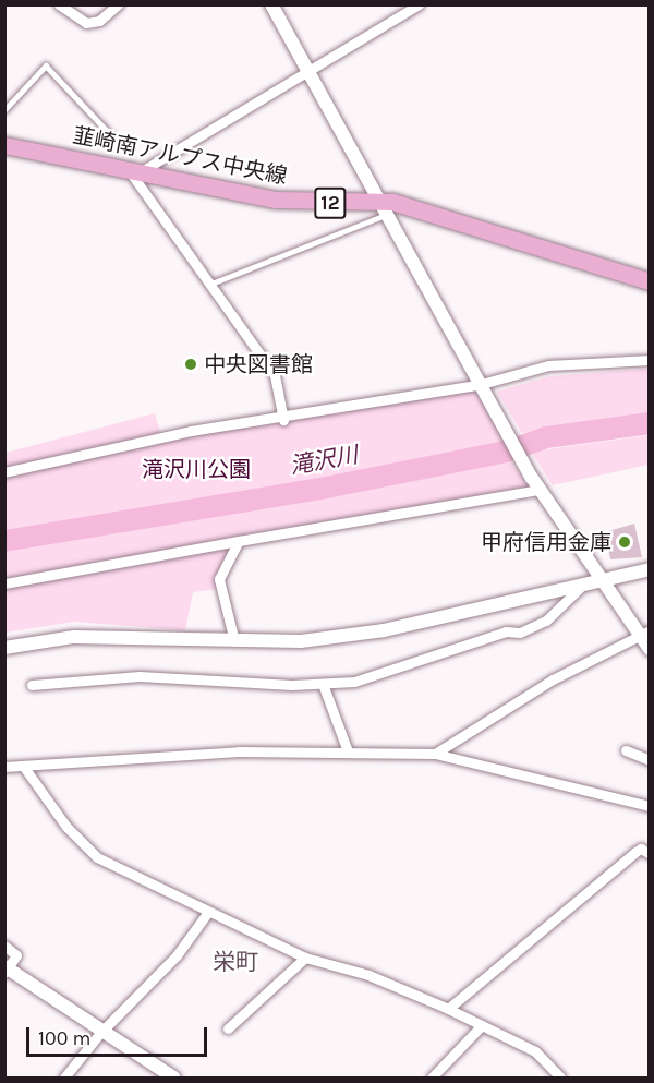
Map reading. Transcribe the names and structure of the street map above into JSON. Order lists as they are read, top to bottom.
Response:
{
  "streets": {
    "main road": ["韮崎南アルプス中央線", "12"]
  },
  "districts": ["栄町"],
  "water": ["滝沢川"],
  "parks": ["滝沢川公園"],
  "places": ["中央図書館", "甲府信用金庫"],
  "scale_bar": "100 m"
}
